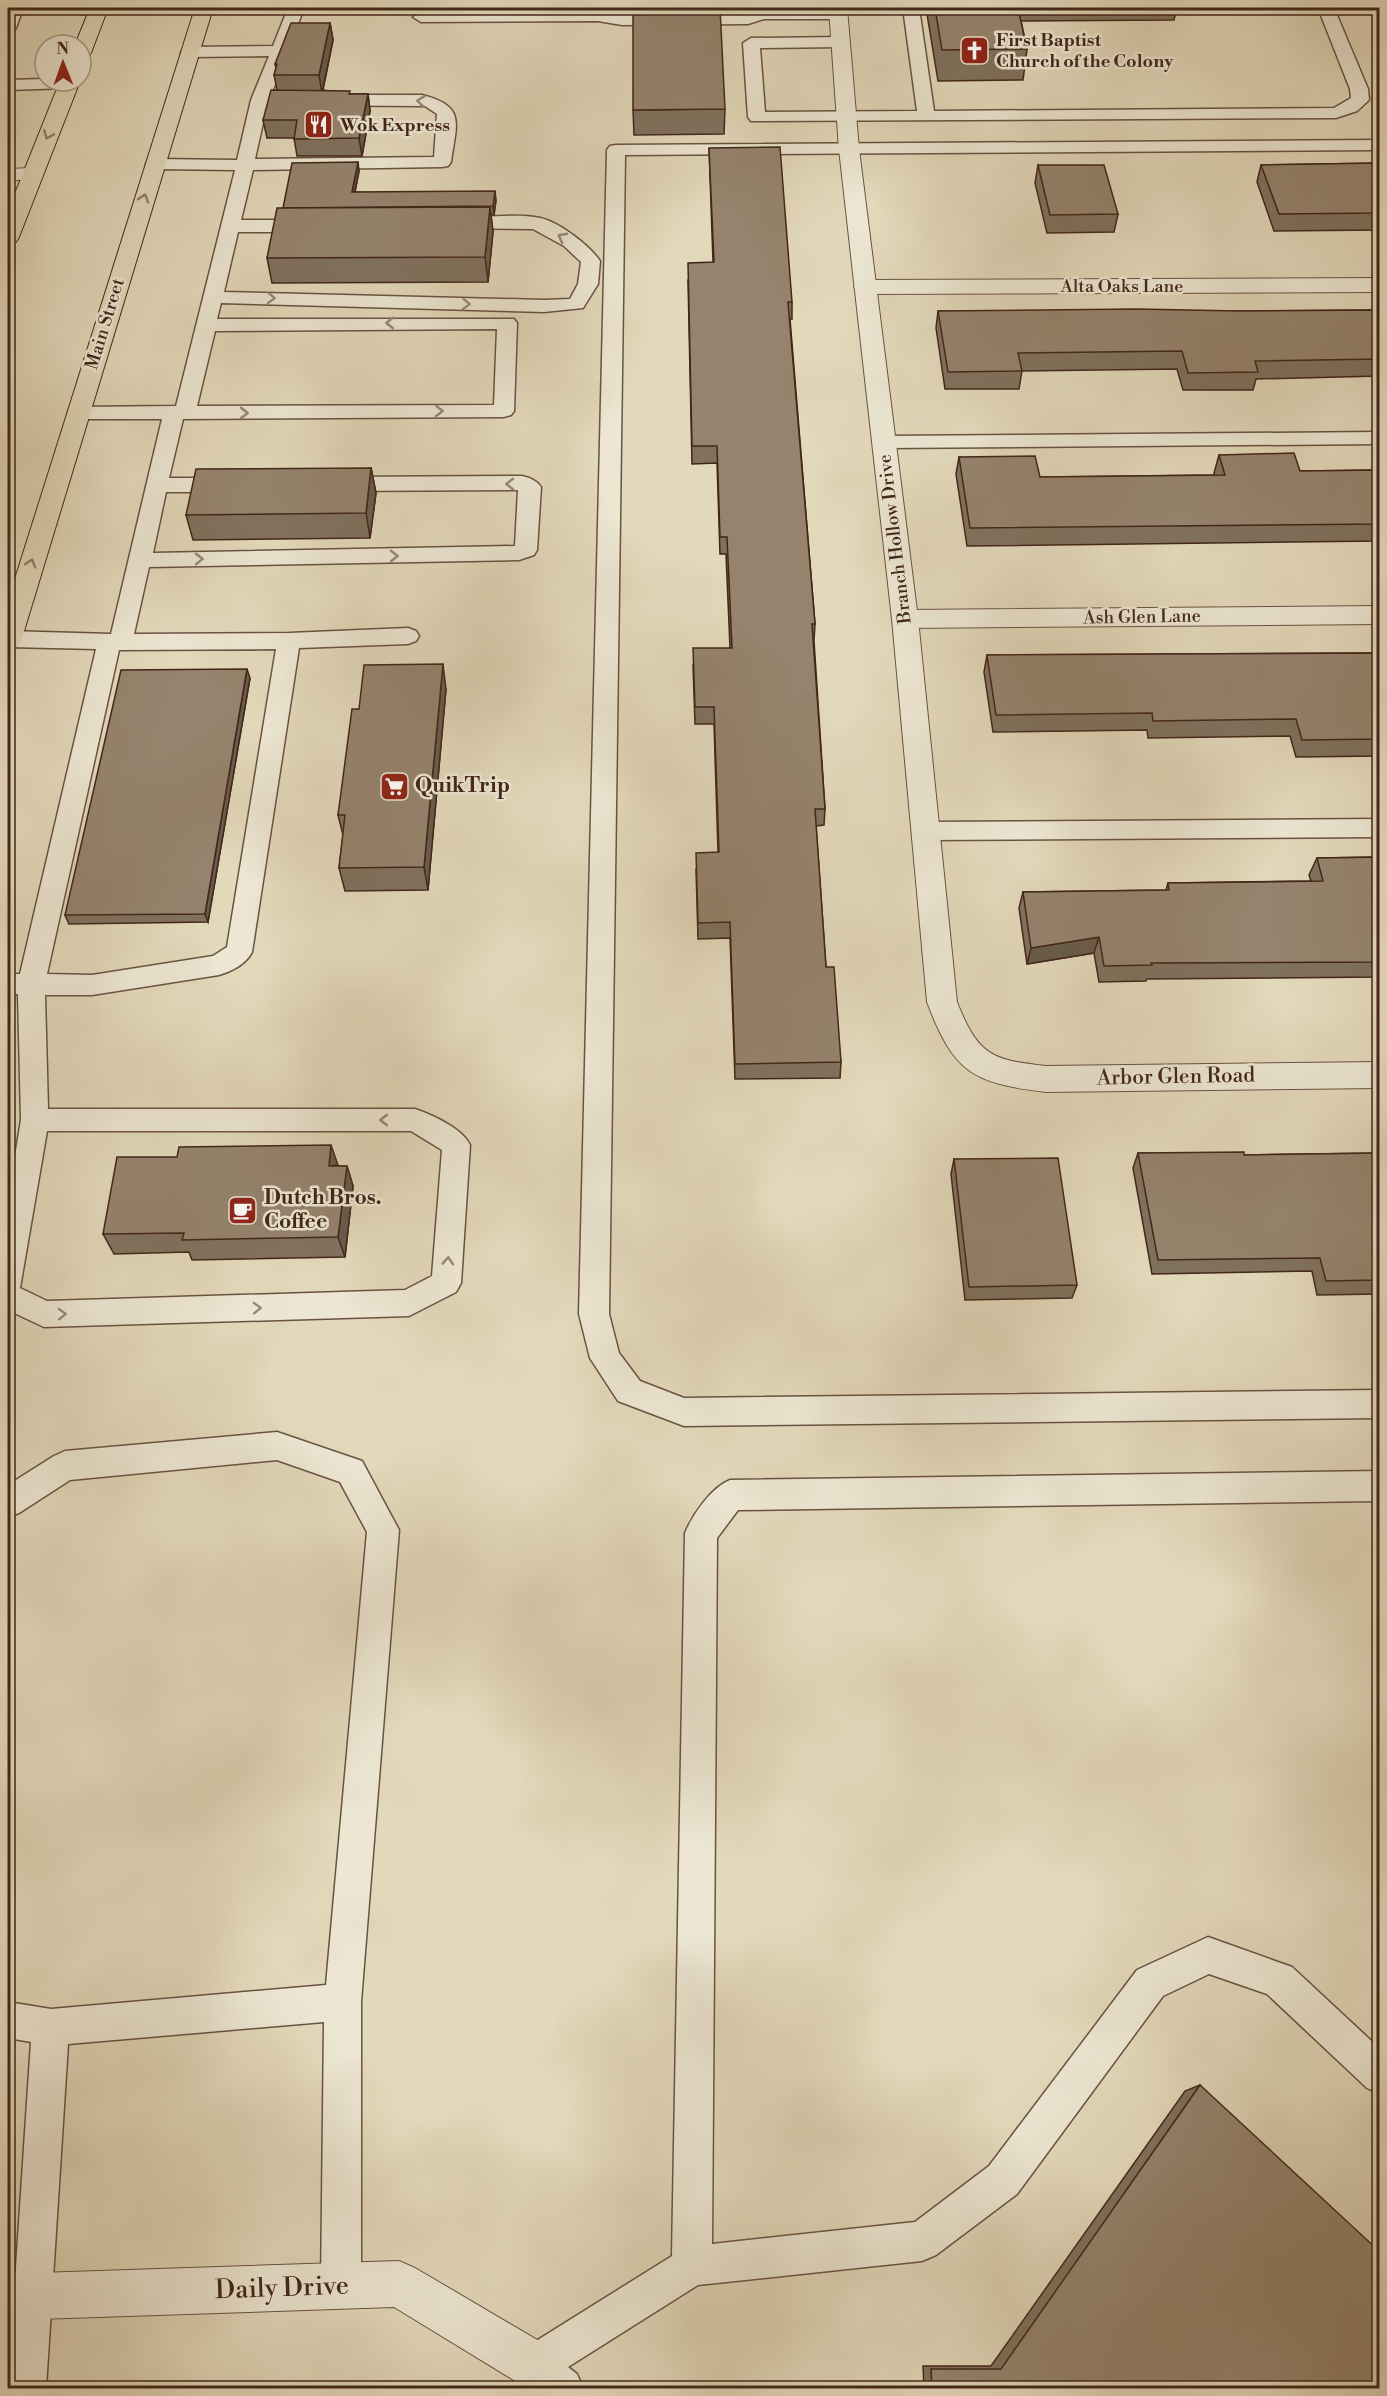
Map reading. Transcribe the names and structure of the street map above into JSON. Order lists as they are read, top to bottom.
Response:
{
  "streets": {
    "main road": ["Main Street"],
    "street": [
      "Alta Oaks Lane",
      "Branch Hollow Drive",
      "Ash Glen Lane",
      "Arbor Glen Road",
      "Daily Drive"
    ]
  },
  "crossings": [
    ["Alta Oaks Lane", "Branch Hollow Drive"],
    ["Branch Hollow Drive", "Ash Glen Lane"],
    ["Branch Hollow Drive", "Arbor Glen Road"]
  ],
  "one_way": ["Main Street"],
  "places": {
    "church": ["First Baptist Church of the Colony"],
    "restaurant": ["Wok Express"],
    "supermarket": ["QuikTrip"],
    "cafe": ["Dutch Bros. Coffee"]
  },
  "north": "top"
}
